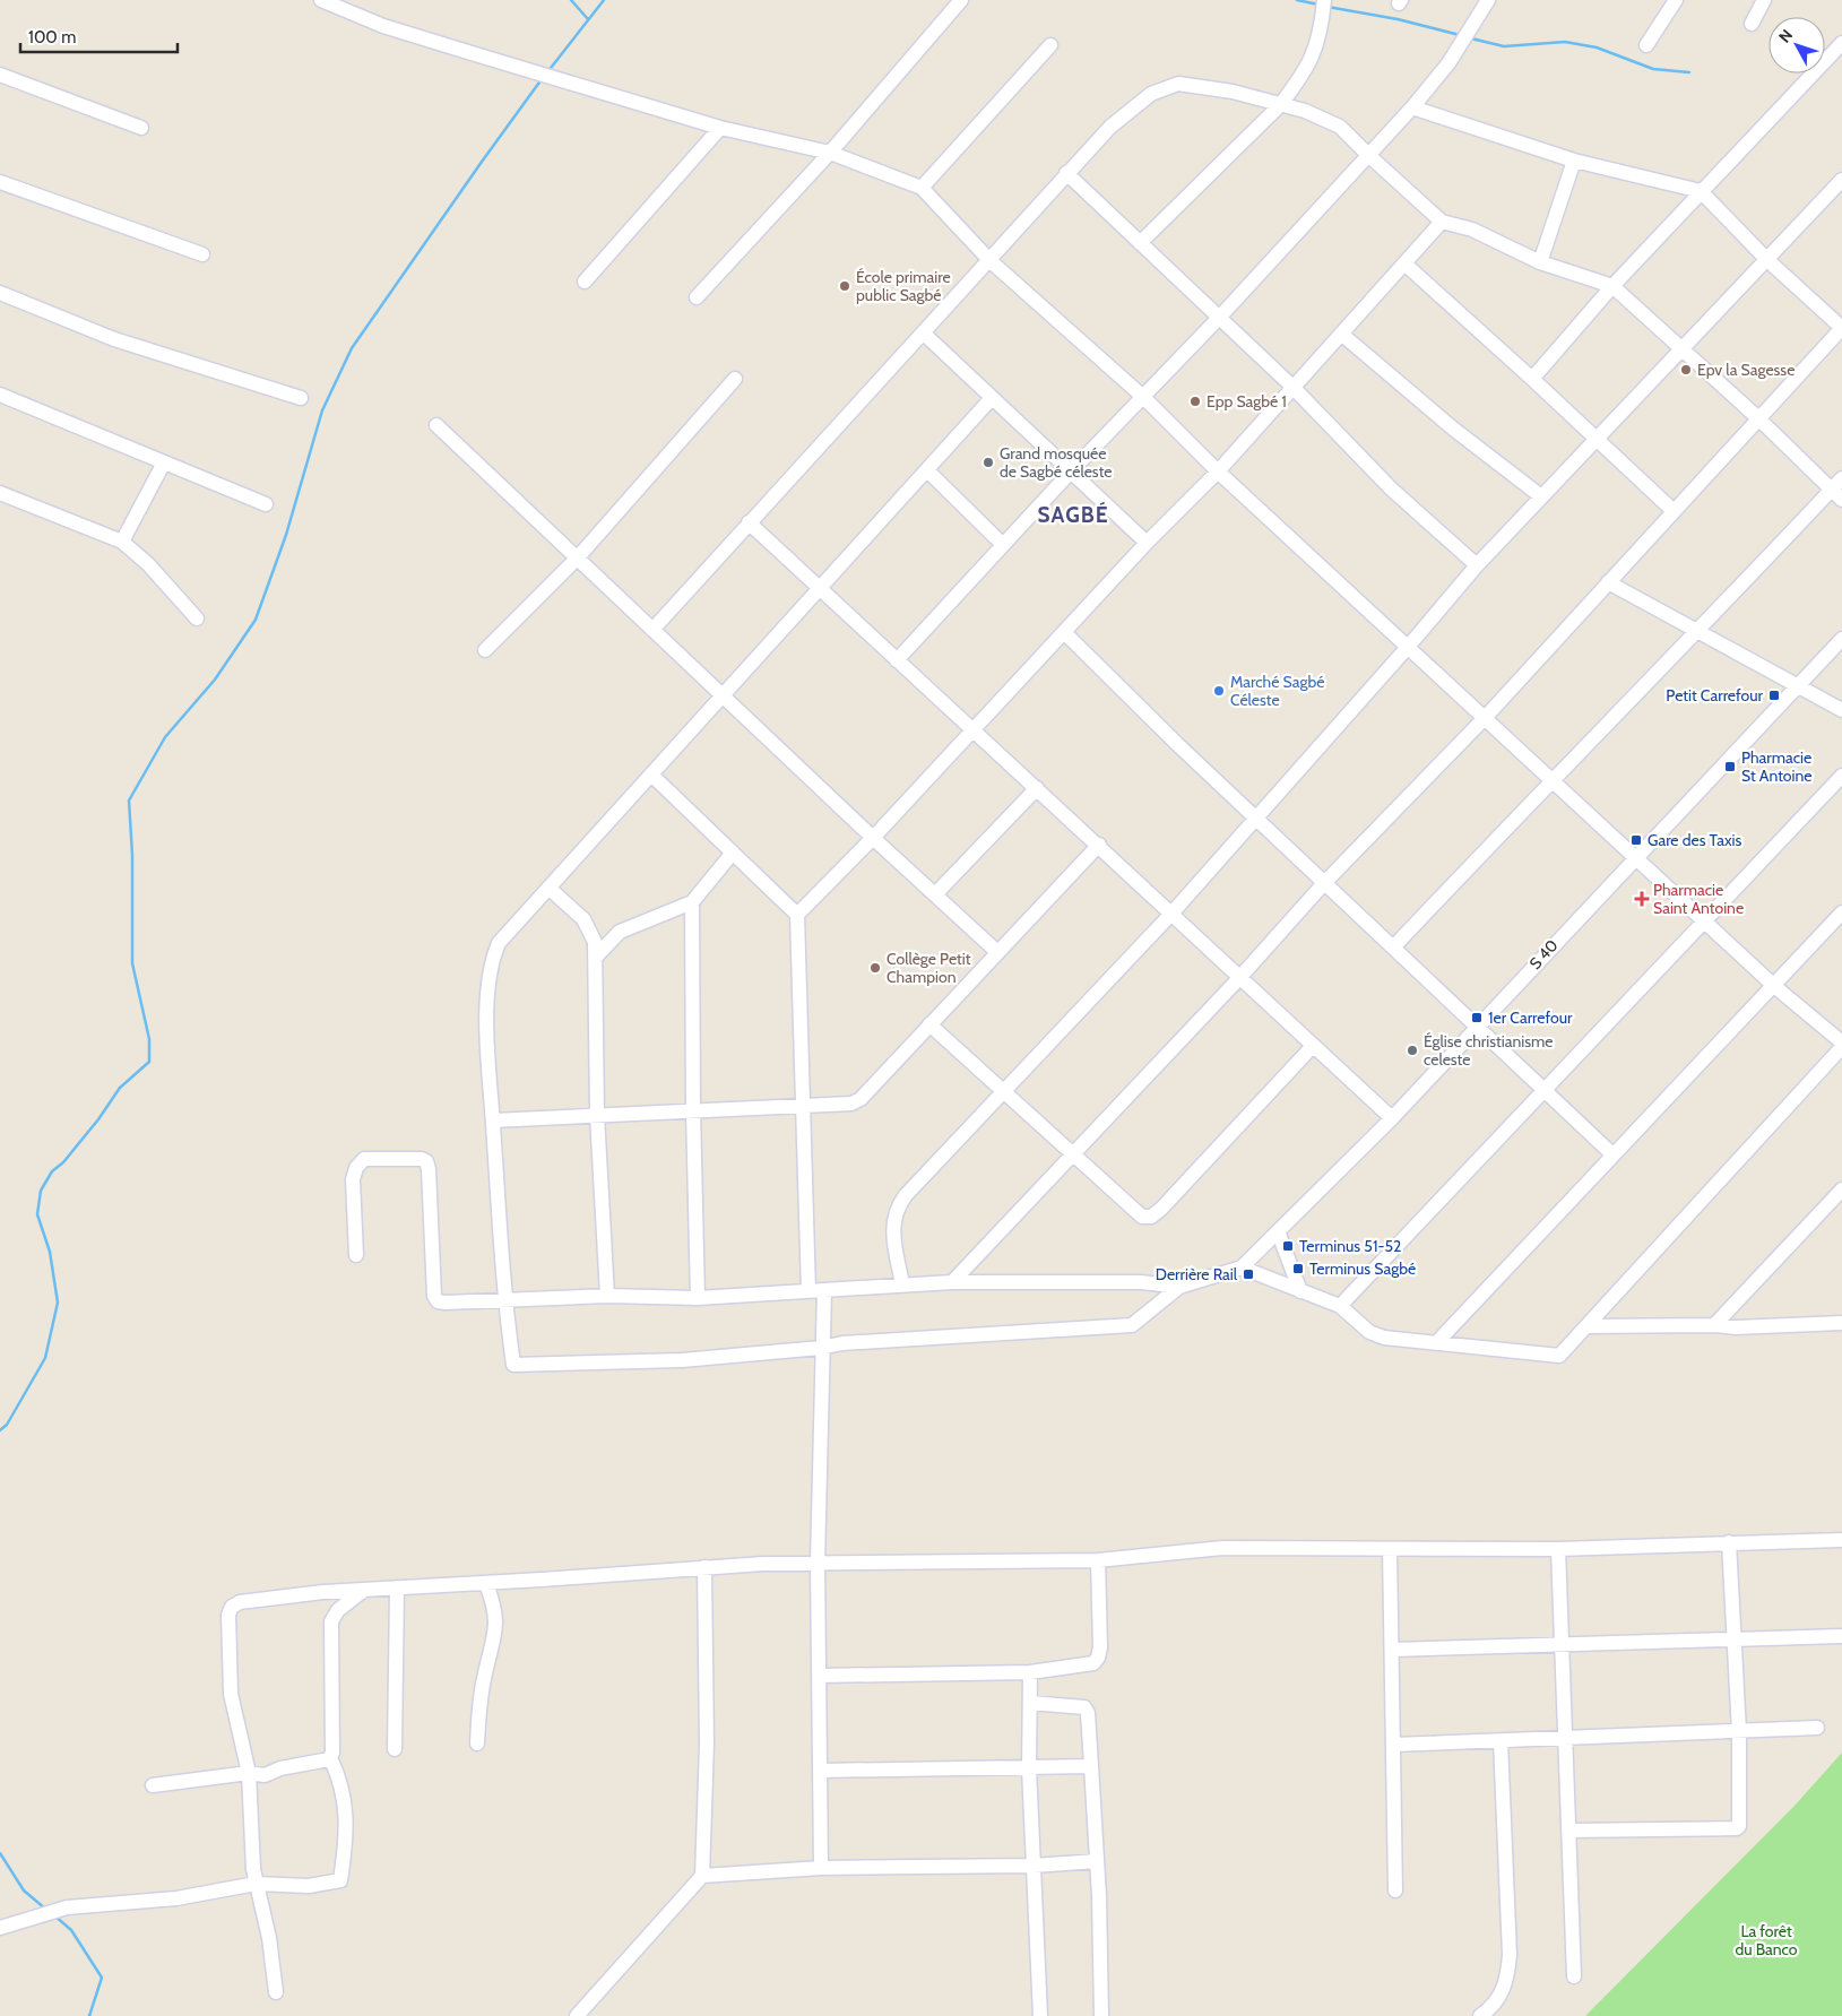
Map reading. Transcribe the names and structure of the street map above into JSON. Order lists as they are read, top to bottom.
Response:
{
  "streets": {
    "street": ["S 40"]
  },
  "districts": ["SAGBÉ"],
  "parks": ["La forêt du Banco"],
  "places": {
    "other": [
      "École primaire public Sagbé",
      "Epv la Sagesse",
      "Epp Sagbé 1",
      "Grand mosquée de Sagbé céleste",
      "Marché Sagbé Céleste",
      "Collège Petit Champion",
      "Église christianisme celeste"
    ],
    "transit": [
      "Petit Carrefour",
      "Pharmacie St Antoine",
      "Gare des Taxis",
      "1er Carrefour",
      "Terminus 51-52",
      "Terminus Sagbé",
      "Derrière Rail"
    ],
    "health": ["Pharmacie Saint Antoine"]
  },
  "scale_bar": "100 m",
  "north": "top left"
}
